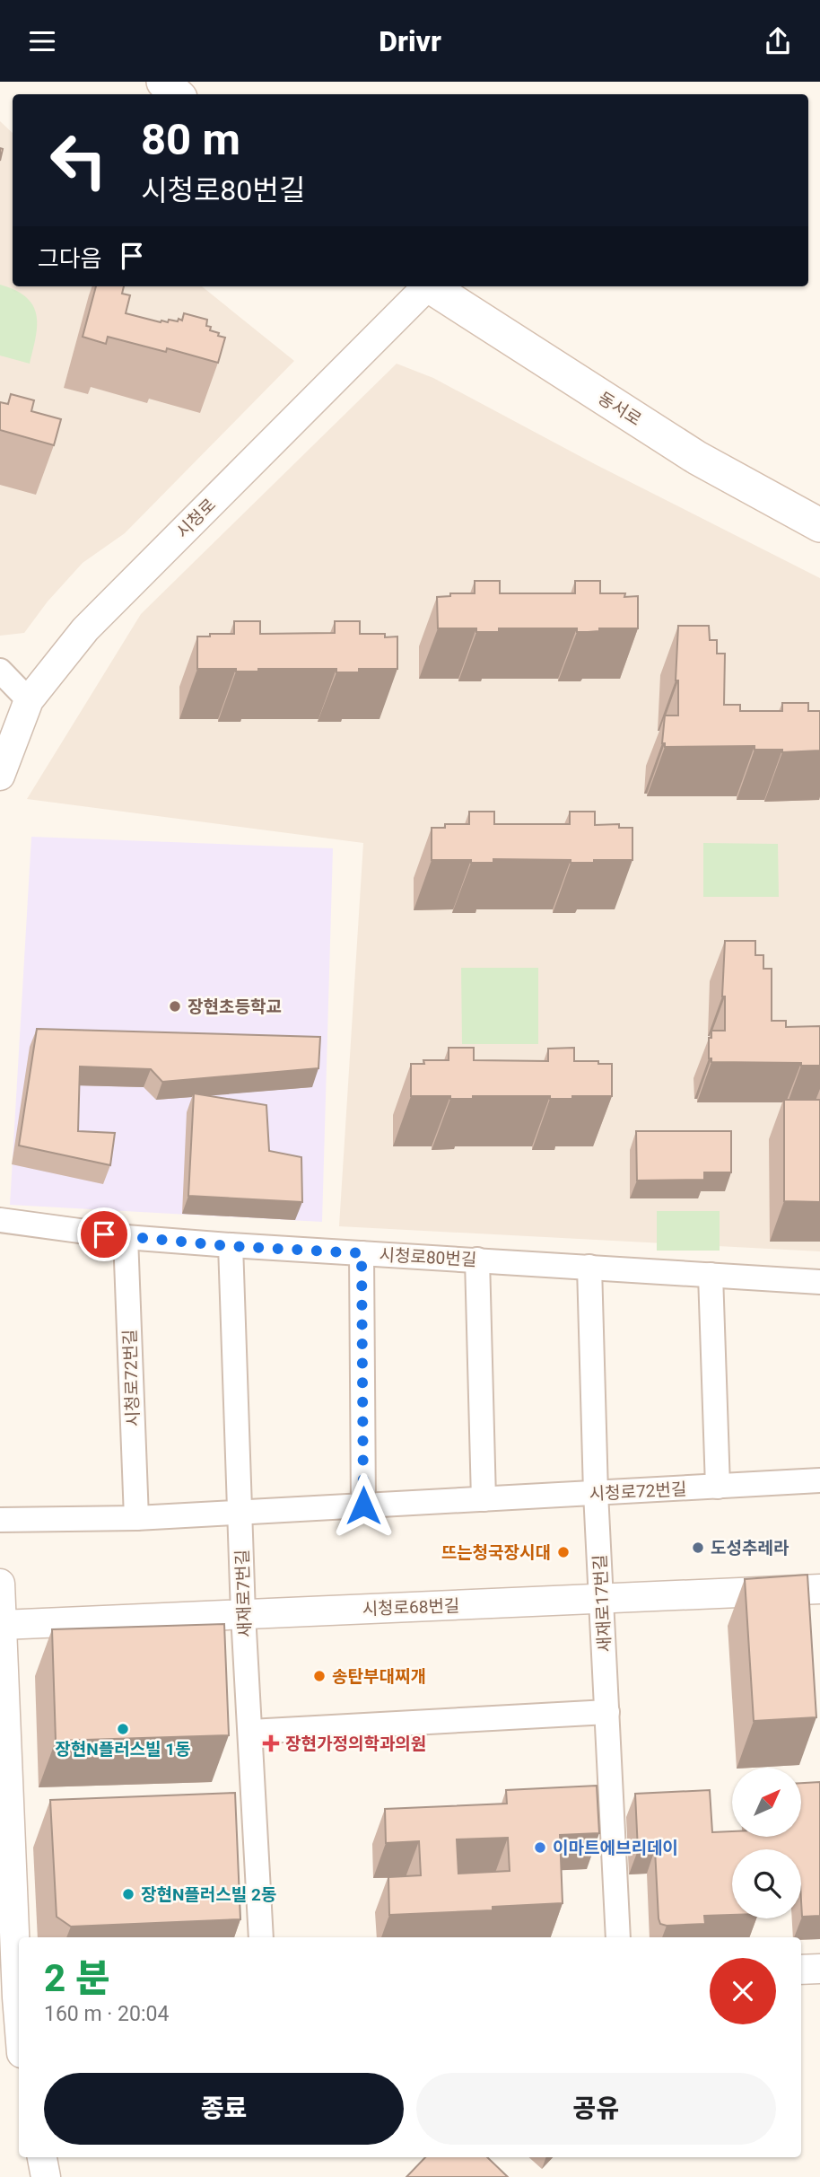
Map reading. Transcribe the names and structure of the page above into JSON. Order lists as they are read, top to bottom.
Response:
{
  "streets": {
    "main road": ["동서로"],
    "street": [
      "시청로",
      "시청로80번길",
      "시청로72번길",
      "새재로7번길",
      "새재로17번길",
      "시청로68번길"
    ]
  },
  "crossings": [
    ["시청로80번길", "시청로72번길"],
    ["시청로80번길", "새재로7번길"],
    ["시청로80번길", "새재로17번길"],
    ["시청로72번길", "새재로7번길"],
    ["시청로72번길", "새재로17번길"],
    ["새재로7번길", "시청로68번길"],
    ["새재로17번길", "시청로68번길"]
  ],
  "places": {
    "other": [
      "장현초등학교",
      "도성추레라",
      "뜨는청국장시대",
      "송탄부대찌개",
      "장현N플러스빌 1동",
      "이마트에브리데이",
      "장현N플러스빌 2동"
    ],
    "health": ["장현가정의학과의원"]
  },
  "north": "top right",
  "page": {
    "header": "Drivr",
    "turn": ["80 m", "시청로80번길"],
    "then": "그다음",
    "heading": ["2 분", "160 m · 20:04"],
    "buttons": ["종료", "공유"]
  }
}
